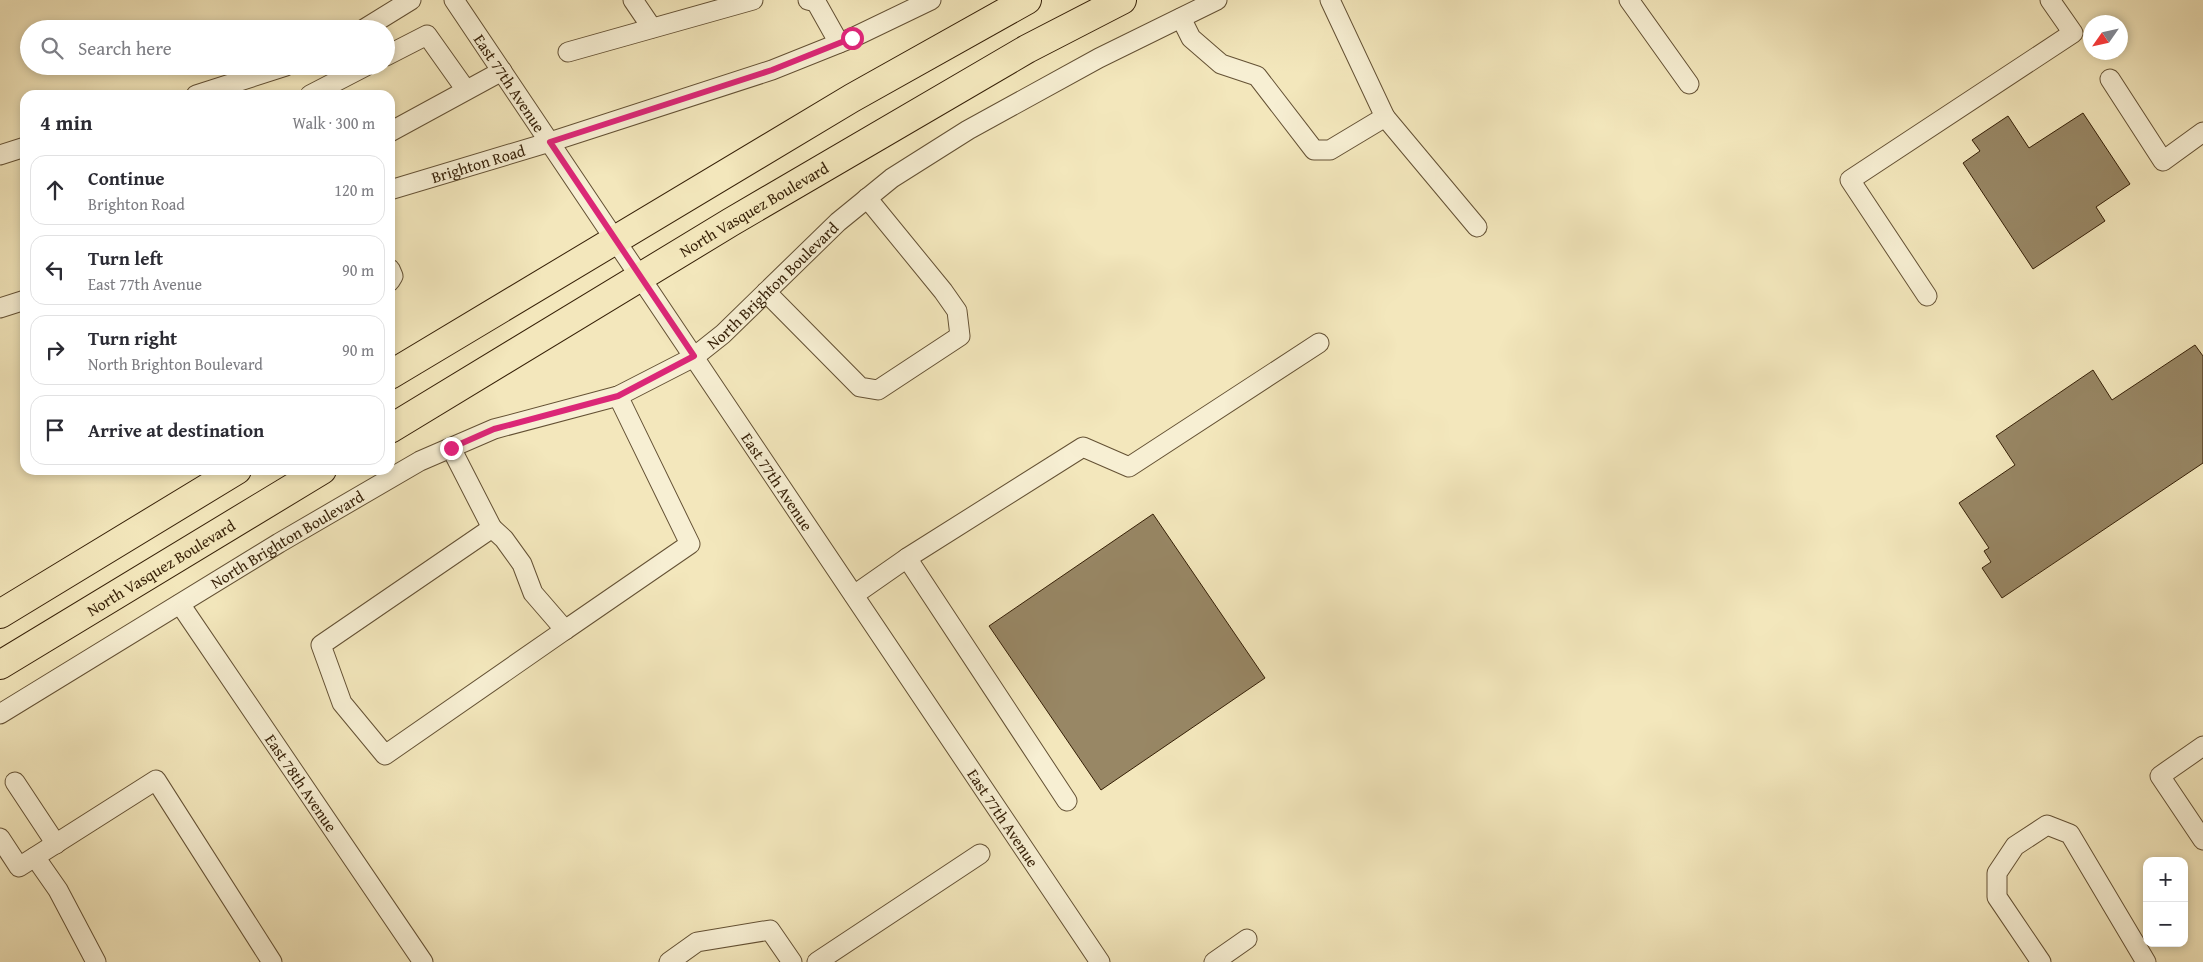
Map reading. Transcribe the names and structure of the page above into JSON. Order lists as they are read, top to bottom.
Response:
{
  "streets": {
    "highway": ["North Vasquez Boulevard"],
    "street": [
      "East 77th Avenue",
      "Brighton Road",
      "North Brighton Boulevard",
      "East 78th Avenue"
    ]
  },
  "crossings": [
    ["East 77th Avenue", "Brighton Road"],
    ["East 77th Avenue", "North Vasquez Boulevard"],
    ["East 77th Avenue", "North Brighton Boulevard"],
    ["North Brighton Boulevard", "East 78th Avenue"]
  ],
  "north": "bottom left",
  "page": {
    "search": "Search here",
    "heading": ["4 min", "Walk · 300 m"],
    "list": [
      ["Continue", "Brighton Road", "120 m"],
      ["Turn left", "East 77th Avenue", "90 m"],
      ["Turn right", "North Brighton Boulevard", "90 m"],
      "Arrive at destination"
    ],
    "map_buttons": ["+", "−"]
  }
}
